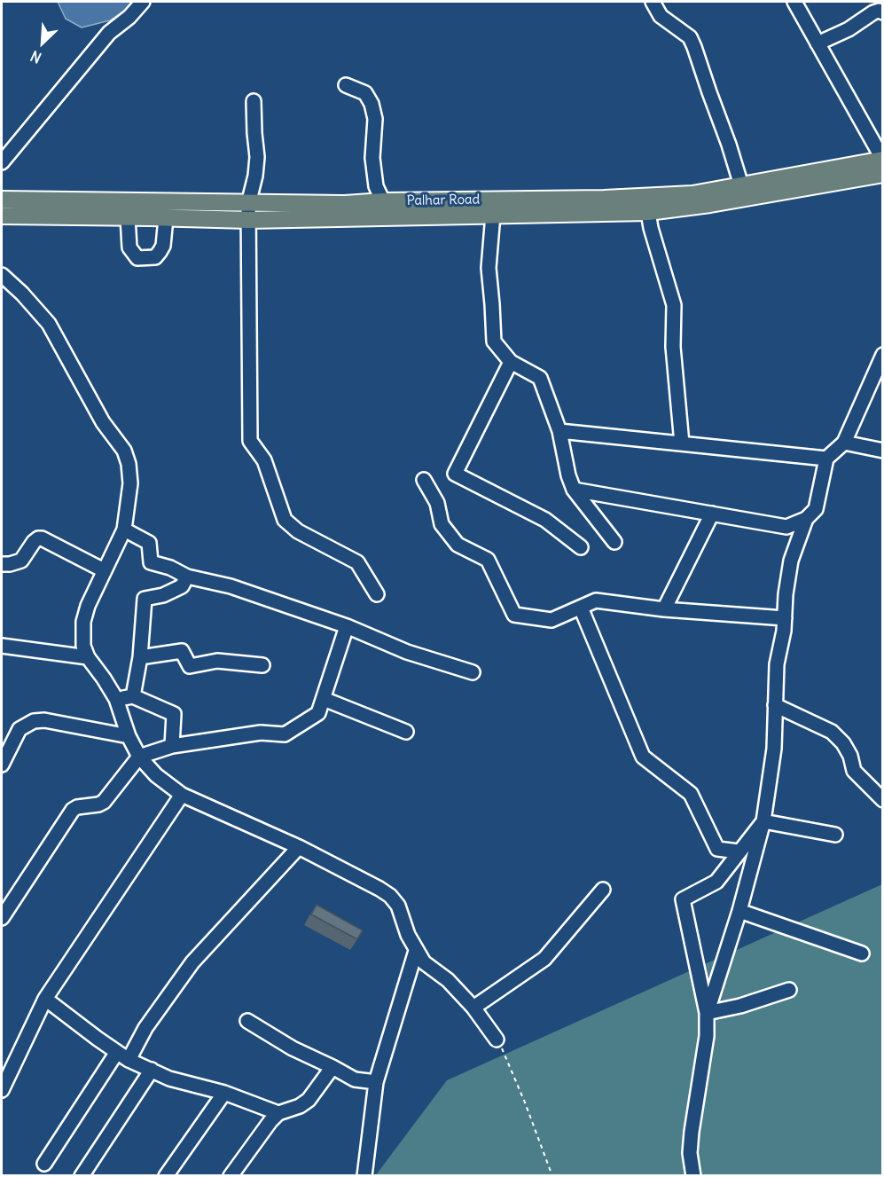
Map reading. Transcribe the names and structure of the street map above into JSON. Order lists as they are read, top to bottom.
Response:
{
  "streets": {
    "main road": ["Palhar Road"]
  },
  "north": "bottom left"
}
